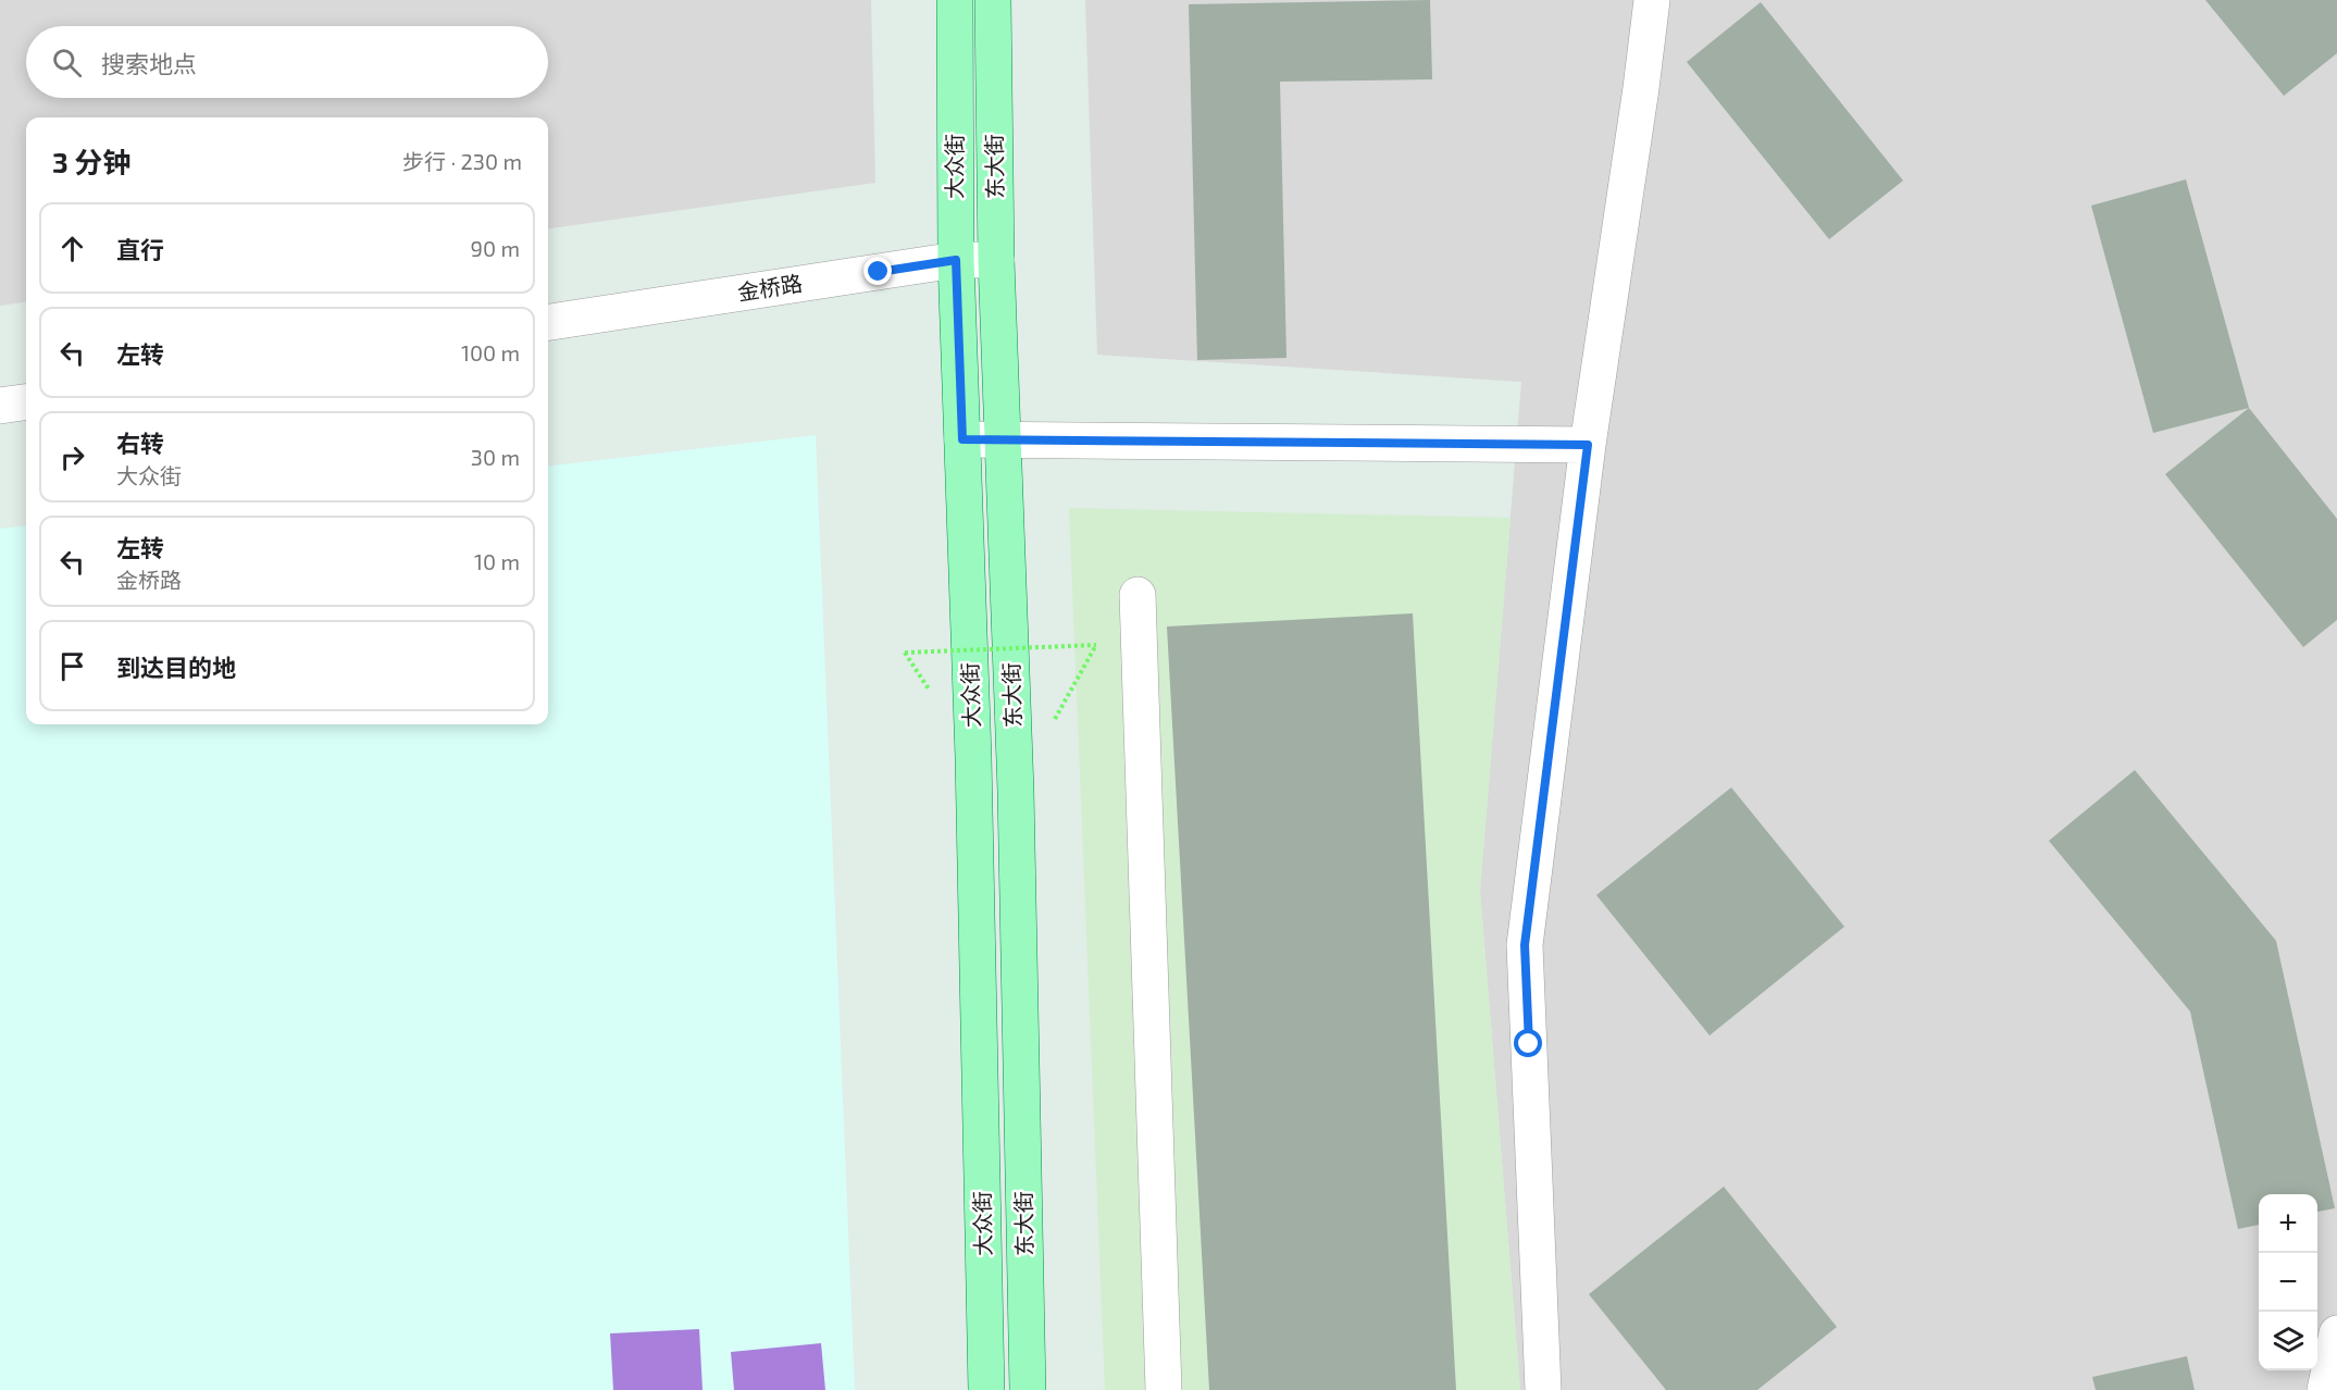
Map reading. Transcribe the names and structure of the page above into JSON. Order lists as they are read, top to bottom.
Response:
{
  "streets": {
    "main road": ["大众街", "东大街"],
    "street": ["金桥路"]
  },
  "crossings": [
    ["大众街", "金桥路"],
    ["东大街", "金桥路"]
  ],
  "page": {
    "search": "搜索地点",
    "heading": ["3 分钟", "步行 · 230 m"],
    "list": [
      ["直行", "90 m"],
      ["左转", "100 m"],
      ["右转", "大众街", "30 m"],
      ["左转", "金桥路", "10 m"],
      "到达目的地"
    ],
    "map_buttons": ["+", "−"]
  }
}
